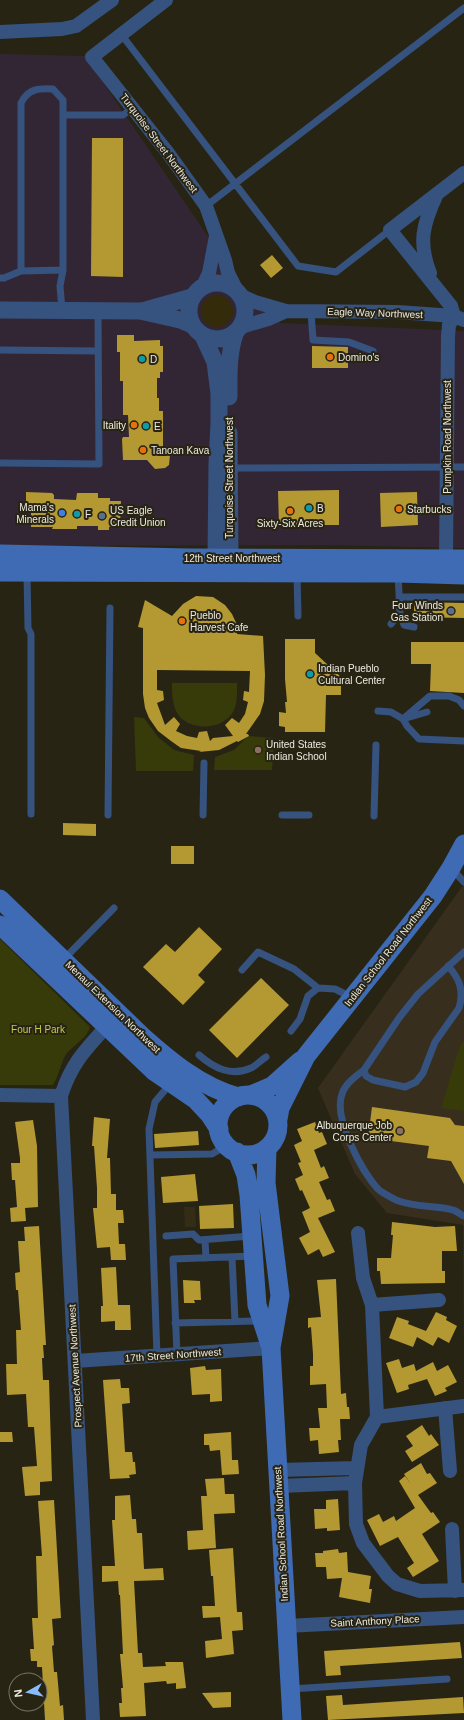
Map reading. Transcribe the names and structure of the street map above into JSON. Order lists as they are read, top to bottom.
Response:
{
  "streets": {
    "main road": ["12th Street Northwest", "Indian School Road Northwest", "Menaul Extension Northwest"],
    "street": [
      "Turquoise Street Northwest",
      "Eagle Way Northwest",
      "Pumpkin Road Northwest",
      "17th Street Northwest",
      "Prospect Avenue Northwest",
      "Saint Anthony Place"
    ]
  },
  "crossings": [
    ["Turquoise Street Northwest", "Eagle Way Northwest"],
    ["Turquoise Street Northwest", "12th Street Northwest"],
    ["Eagle Way Northwest", "Pumpkin Road Northwest"],
    ["Pumpkin Road Northwest", "12th Street Northwest"],
    ["Indian School Road Northwest", "Menaul Extension Northwest"],
    ["Indian School Road Northwest", "17th Street Northwest"],
    ["Indian School Road Northwest", "Saint Anthony Place"],
    ["Menaul Extension Northwest", "Prospect Avenue Northwest"],
    ["17th Street Northwest", "Prospect Avenue Northwest"]
  ],
  "parks": ["Four H Park"],
  "places": [
    "Domino's",
    "D",
    "Itality",
    "E",
    "Tanoan Kava",
    "B",
    "Starbucks",
    "Sixty-Six Acres",
    "Mama's Minerals",
    "F",
    "US Eagle Credit Union",
    "Four Winds Gas Station",
    "Pueblo Harvest Cafe",
    "Indian Pueblo Cultural Center",
    "United States Indian School",
    "Albuquerque Job Corps Center"
  ],
  "north": "left"
}
